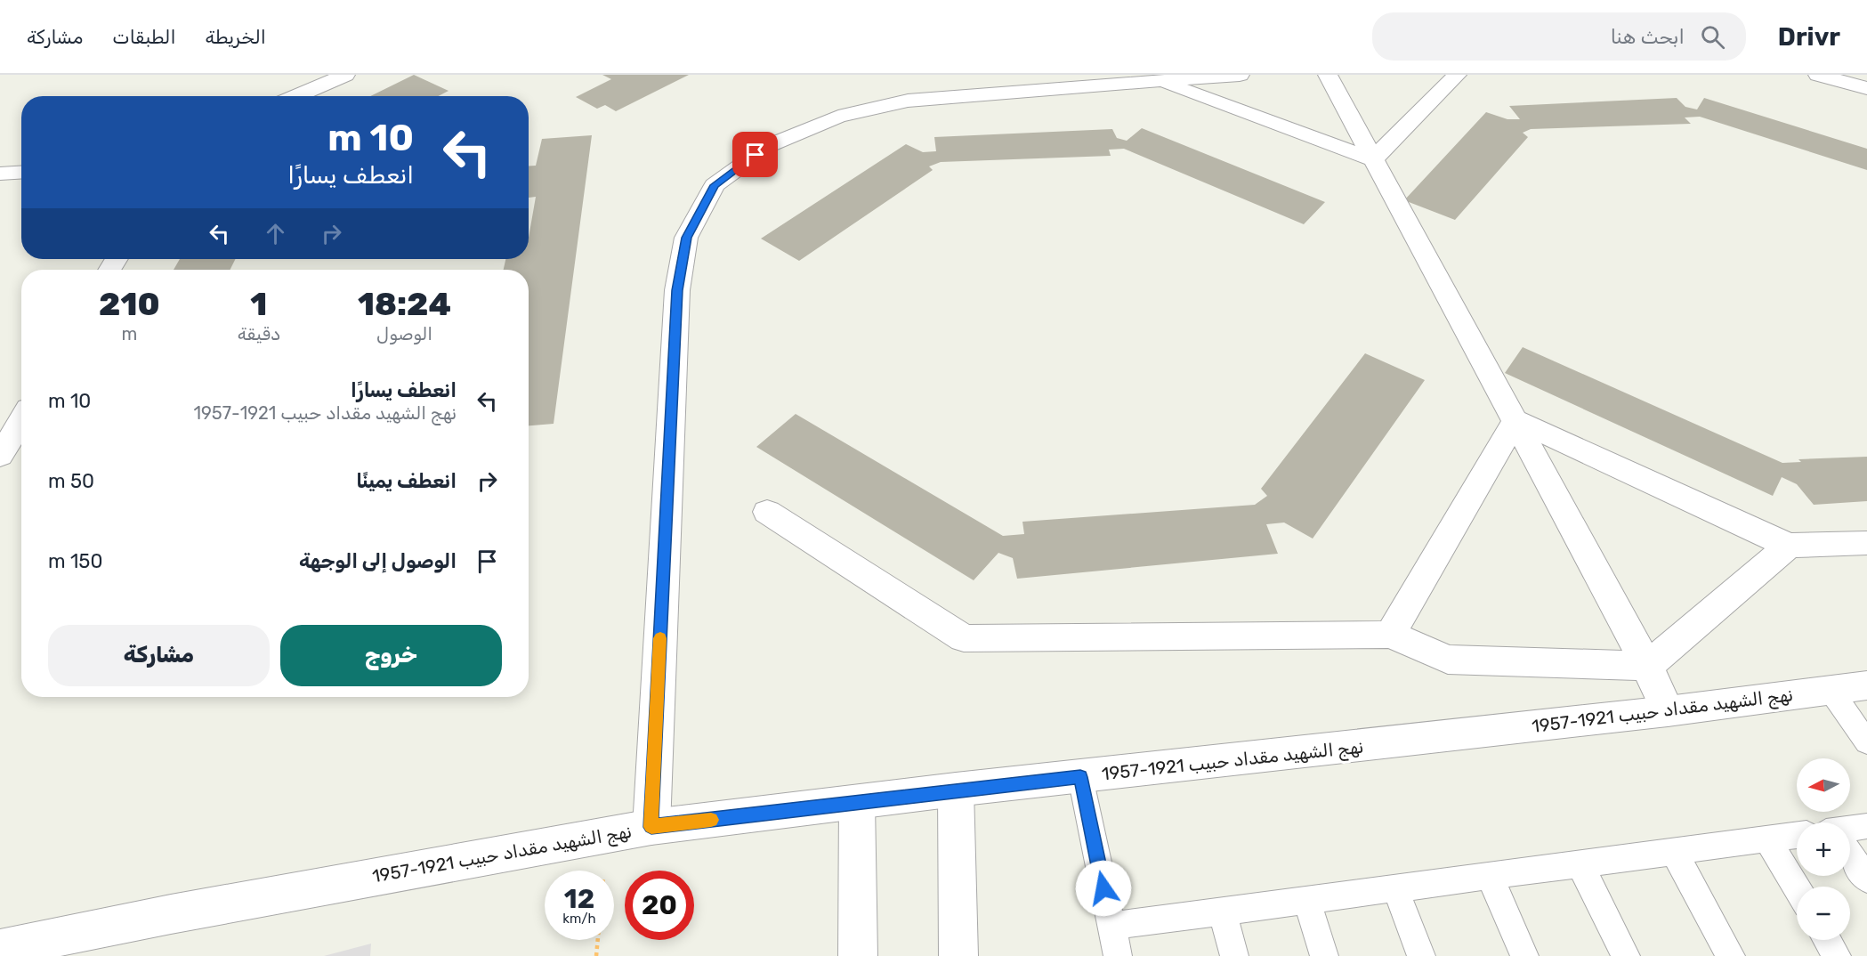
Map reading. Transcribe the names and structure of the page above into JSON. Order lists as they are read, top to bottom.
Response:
{
  "streets": {
    "street": ["نهج الشهيد مقداد حبيب 1921-1957"]
  },
  "north": "left",
  "page": {
    "header": "Drivr",
    "search": "ابحث هنا",
    "nav": ["الخريطة", "الطبقات", "مشاركة"],
    "turn": ["10 m", "انعطف يسارًا"],
    "eta": [
      "18:24",
      "الوصول",
      "1",
      "دقيقة",
      "210",
      "m"
    ],
    "list": [
      {
        "name": "انعطف يسارًا",
        "note": "نهج الشهيد مقداد حبيب 1921-1957",
        "value": "10 m"
      },
      {
        "name": "انعطف يمينًا",
        "value": "50 m"
      },
      {
        "name": "الوصول إلى الوجهة",
        "value": "150 m"
      }
    ],
    "buttons": ["خروج", "مشاركة"],
    "map_buttons": ["+", "−"],
    "speed": "12 km/h",
    "limit": "20"
  }
}
